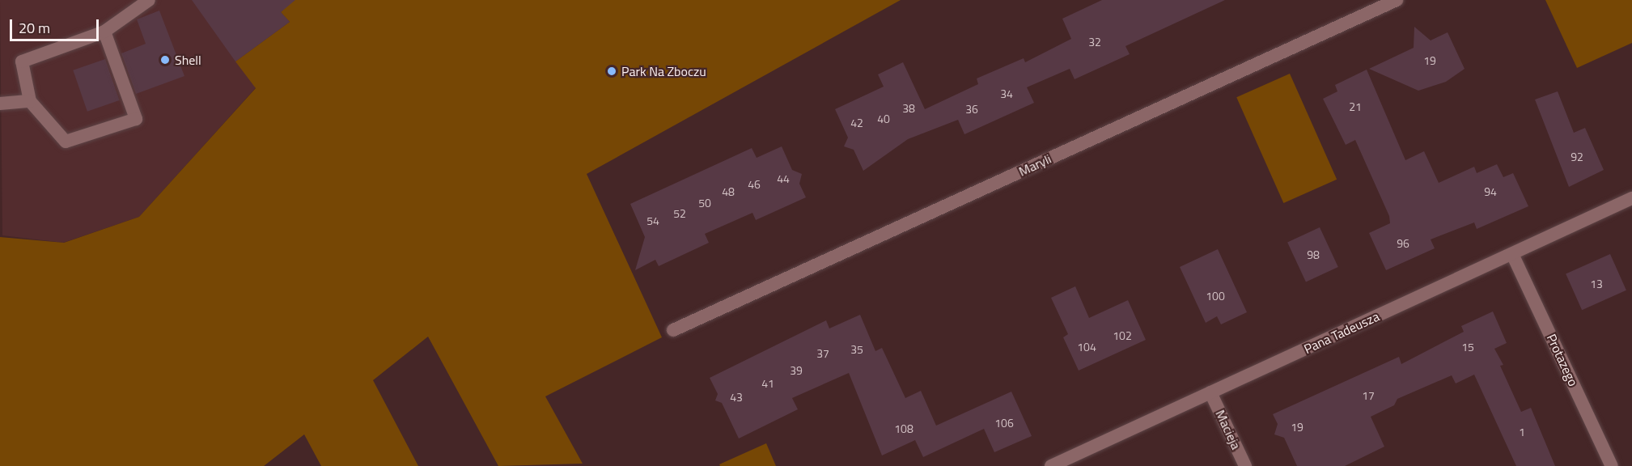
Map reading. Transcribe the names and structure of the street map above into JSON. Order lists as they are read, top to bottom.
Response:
{
  "streets": {
    "street": [
      "Maryli",
      "Pana Tadeusza",
      "Protazego",
      "Macieja"
    ]
  },
  "crossings": [
    ["Pana Tadeusza", "Protazego"],
    ["Pana Tadeusza", "Macieja"]
  ],
  "places": ["Shell", "Park Na Zboczu"],
  "house_numbers": [
    "32",
    "19",
    "34",
    "21",
    "38",
    "36",
    "40",
    "42",
    "92",
    "44",
    "46",
    "48",
    "94",
    "50",
    "52",
    "54",
    "96",
    "98",
    "13",
    "100",
    "102",
    "104",
    "15",
    "35",
    "37",
    "39",
    "41",
    "17",
    "43",
    "106",
    "19",
    "108",
    "1"
  ],
  "scale_bar": "20 m"
}
